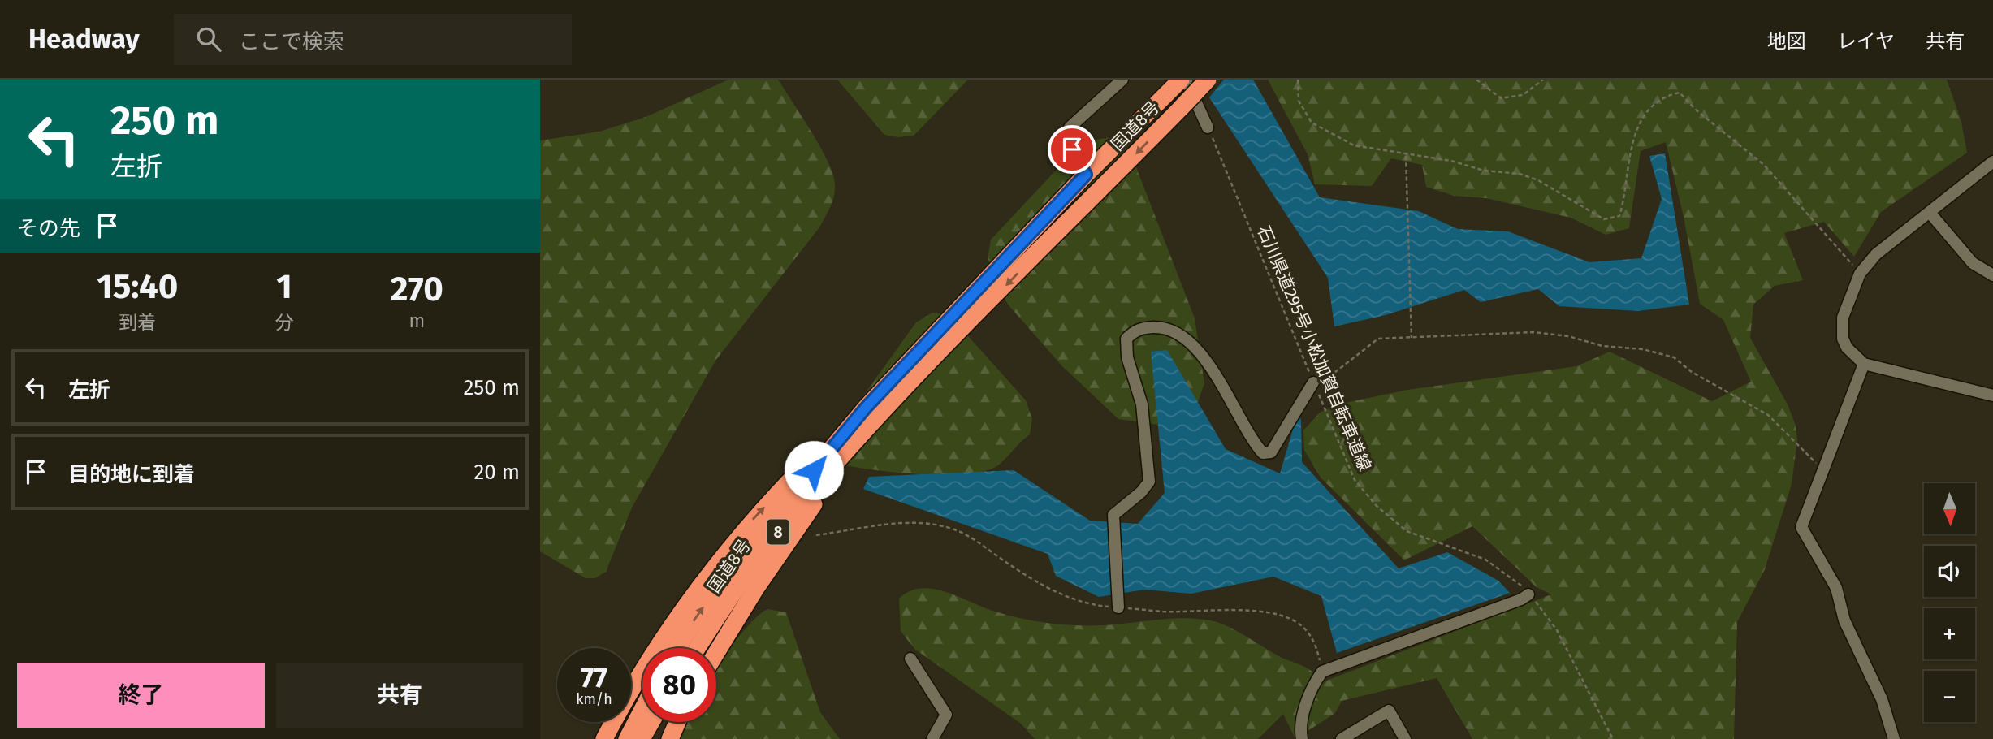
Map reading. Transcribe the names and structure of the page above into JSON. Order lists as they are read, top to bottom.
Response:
{
  "streets": {
    "highway": ["国道8号", "8"],
    "path": ["石川県道295号小松加賀自転車道線"]
  },
  "north": "bottom",
  "page": {
    "header": "Headway",
    "search": "ここで検索",
    "nav": ["地図", "レイヤ", "共有"],
    "turn": ["250 m", "左折"],
    "then": "その先",
    "eta": [
      "15:40",
      "到着",
      "1",
      "分",
      "270",
      "m"
    ],
    "list": [
      {
        "name": "左折",
        "value": "250 m"
      },
      {
        "name": "目的地に到着",
        "value": "20 m"
      }
    ],
    "map_buttons": ["+", "−"],
    "speed": "77 km/h",
    "limit": "80",
    "buttons": ["終了", "共有"]
  }
}
